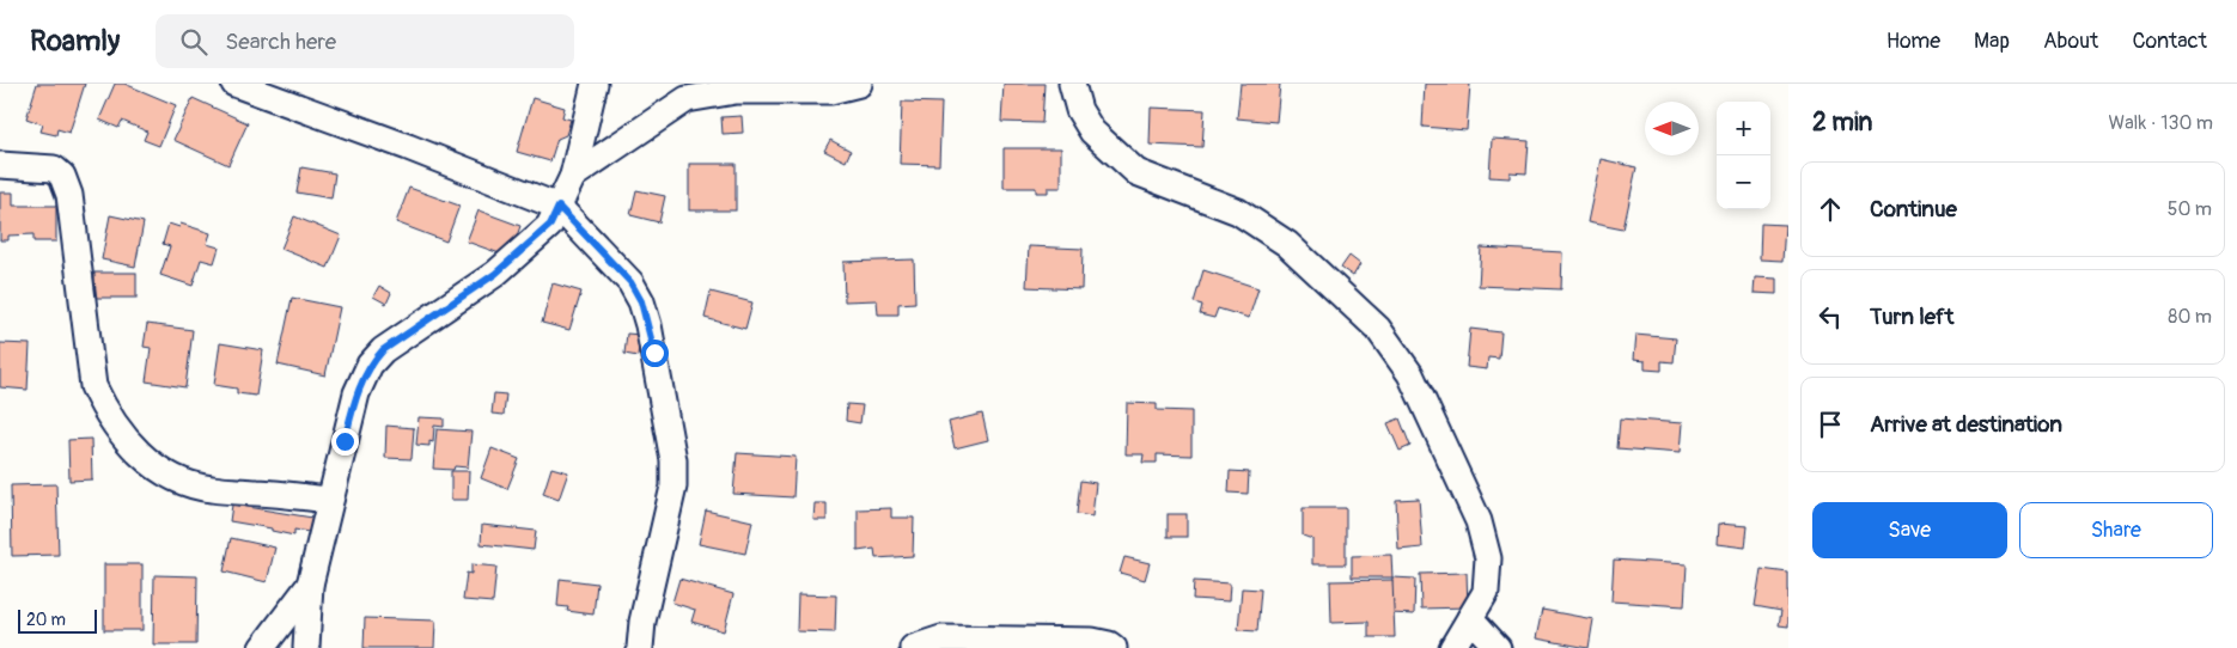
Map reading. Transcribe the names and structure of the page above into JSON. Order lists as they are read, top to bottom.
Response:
{
  "scale_bar": "20 m",
  "north": "left",
  "page": {
    "header": "Roamly",
    "search": "Search here",
    "nav": [
      "Home",
      "Map",
      "About",
      "Contact"
    ],
    "heading": ["2 min", "Walk · 130 m"],
    "map_buttons": ["+", "−"],
    "list": [
      ["Continue", "50 m"],
      ["Turn left", "80 m"],
      "Arrive at destination"
    ],
    "buttons": ["Save", "Share"],
    "scale": "20 m"
  }
}
